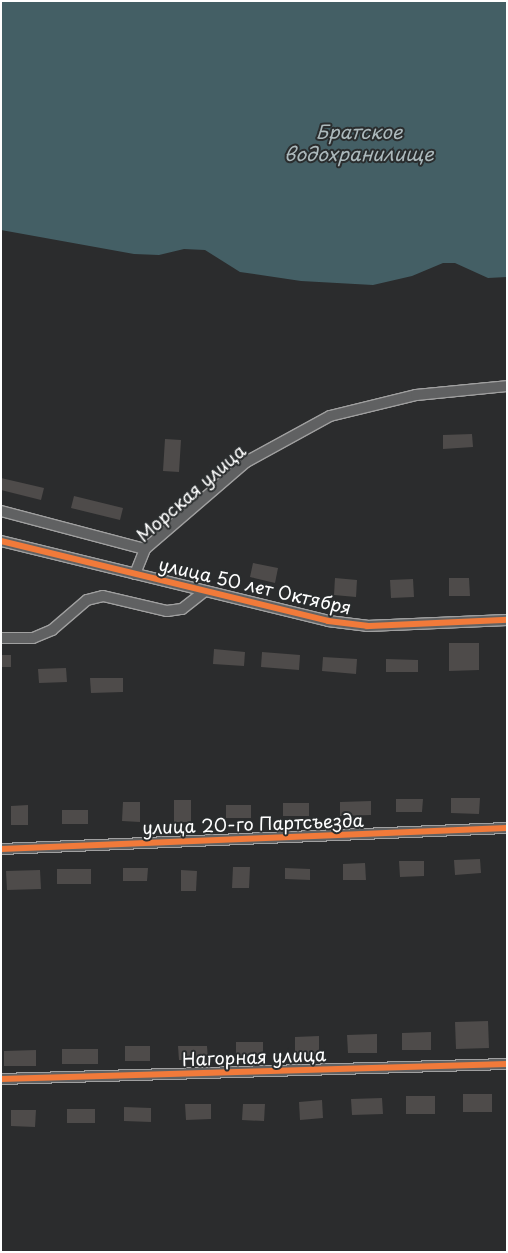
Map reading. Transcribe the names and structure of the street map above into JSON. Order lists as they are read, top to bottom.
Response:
{
  "streets": {
    "street": [
      "Морская улица",
      "улица 50 лет Октября",
      "улица 20-го Партсъезда",
      "Нагорная улица"
    ]
  },
  "crossings": [
    ["Морская улица", "улица 50 лет Октября"]
  ],
  "water": ["Братское водохранилище"]
}
